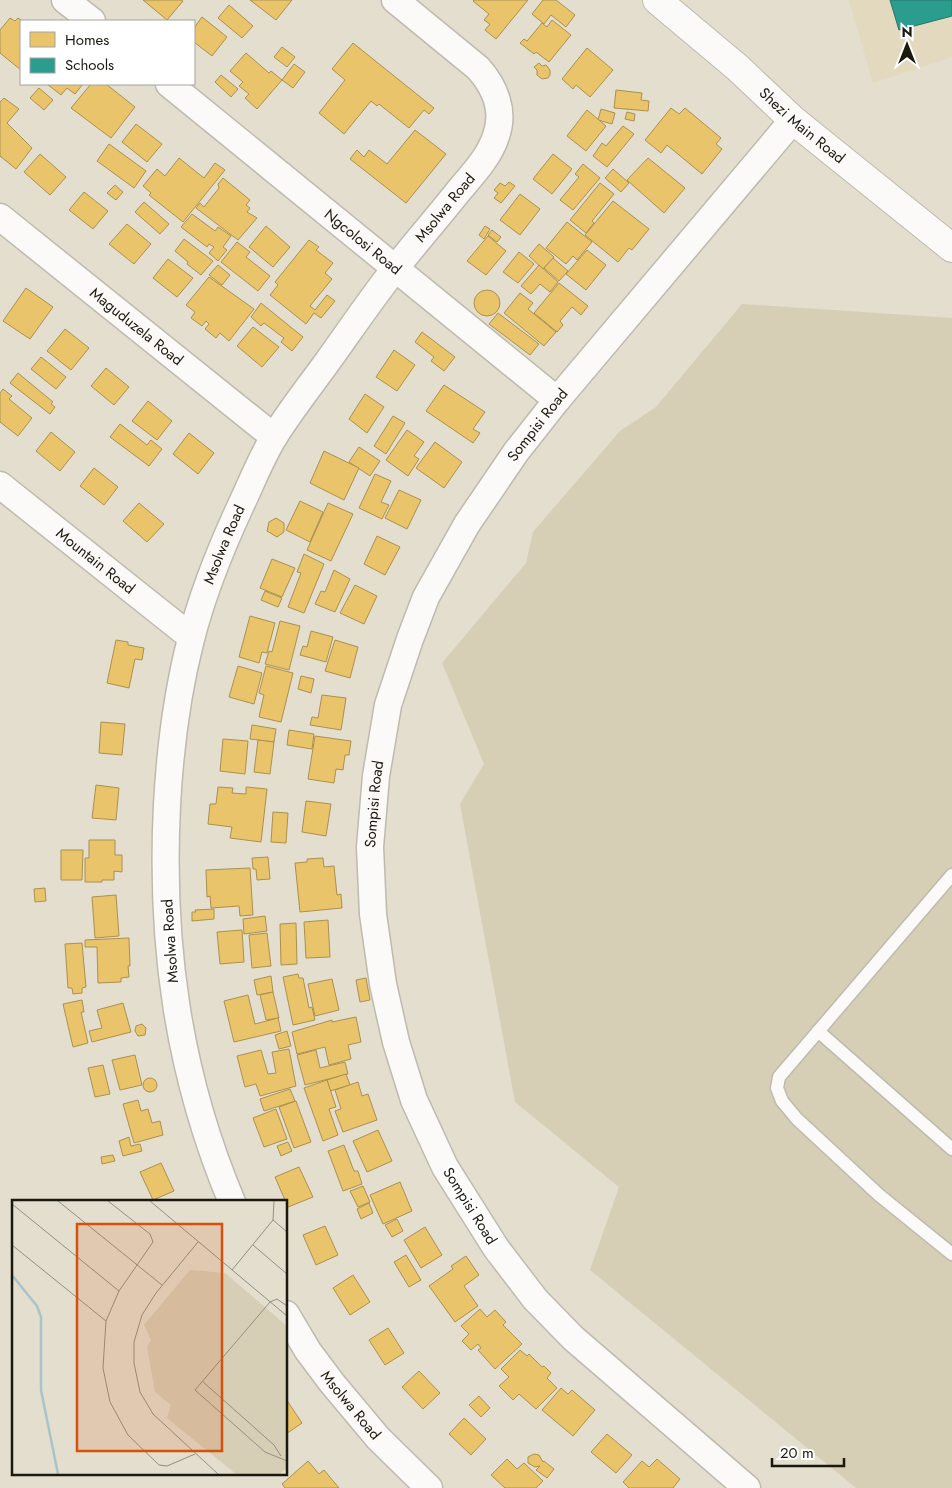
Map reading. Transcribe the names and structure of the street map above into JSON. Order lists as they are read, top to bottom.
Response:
{
  "streets": {
    "street": [
      "Shezi Main Road",
      "Msolwa Road",
      "Ngcolosi Road",
      "Maguduzela Road",
      "Sompisi Road",
      "Mountain Road"
    ]
  },
  "crossings": [
    ["Shezi Main Road", "Sompisi Road"],
    ["Msolwa Road", "Ngcolosi Road"],
    ["Msolwa Road", "Maguduzela Road"],
    ["Msolwa Road", "Mountain Road"],
    ["Ngcolosi Road", "Sompisi Road"]
  ],
  "legend": ["Homes", "Schools"],
  "scale_bar": "20 m",
  "north": "top"
}
